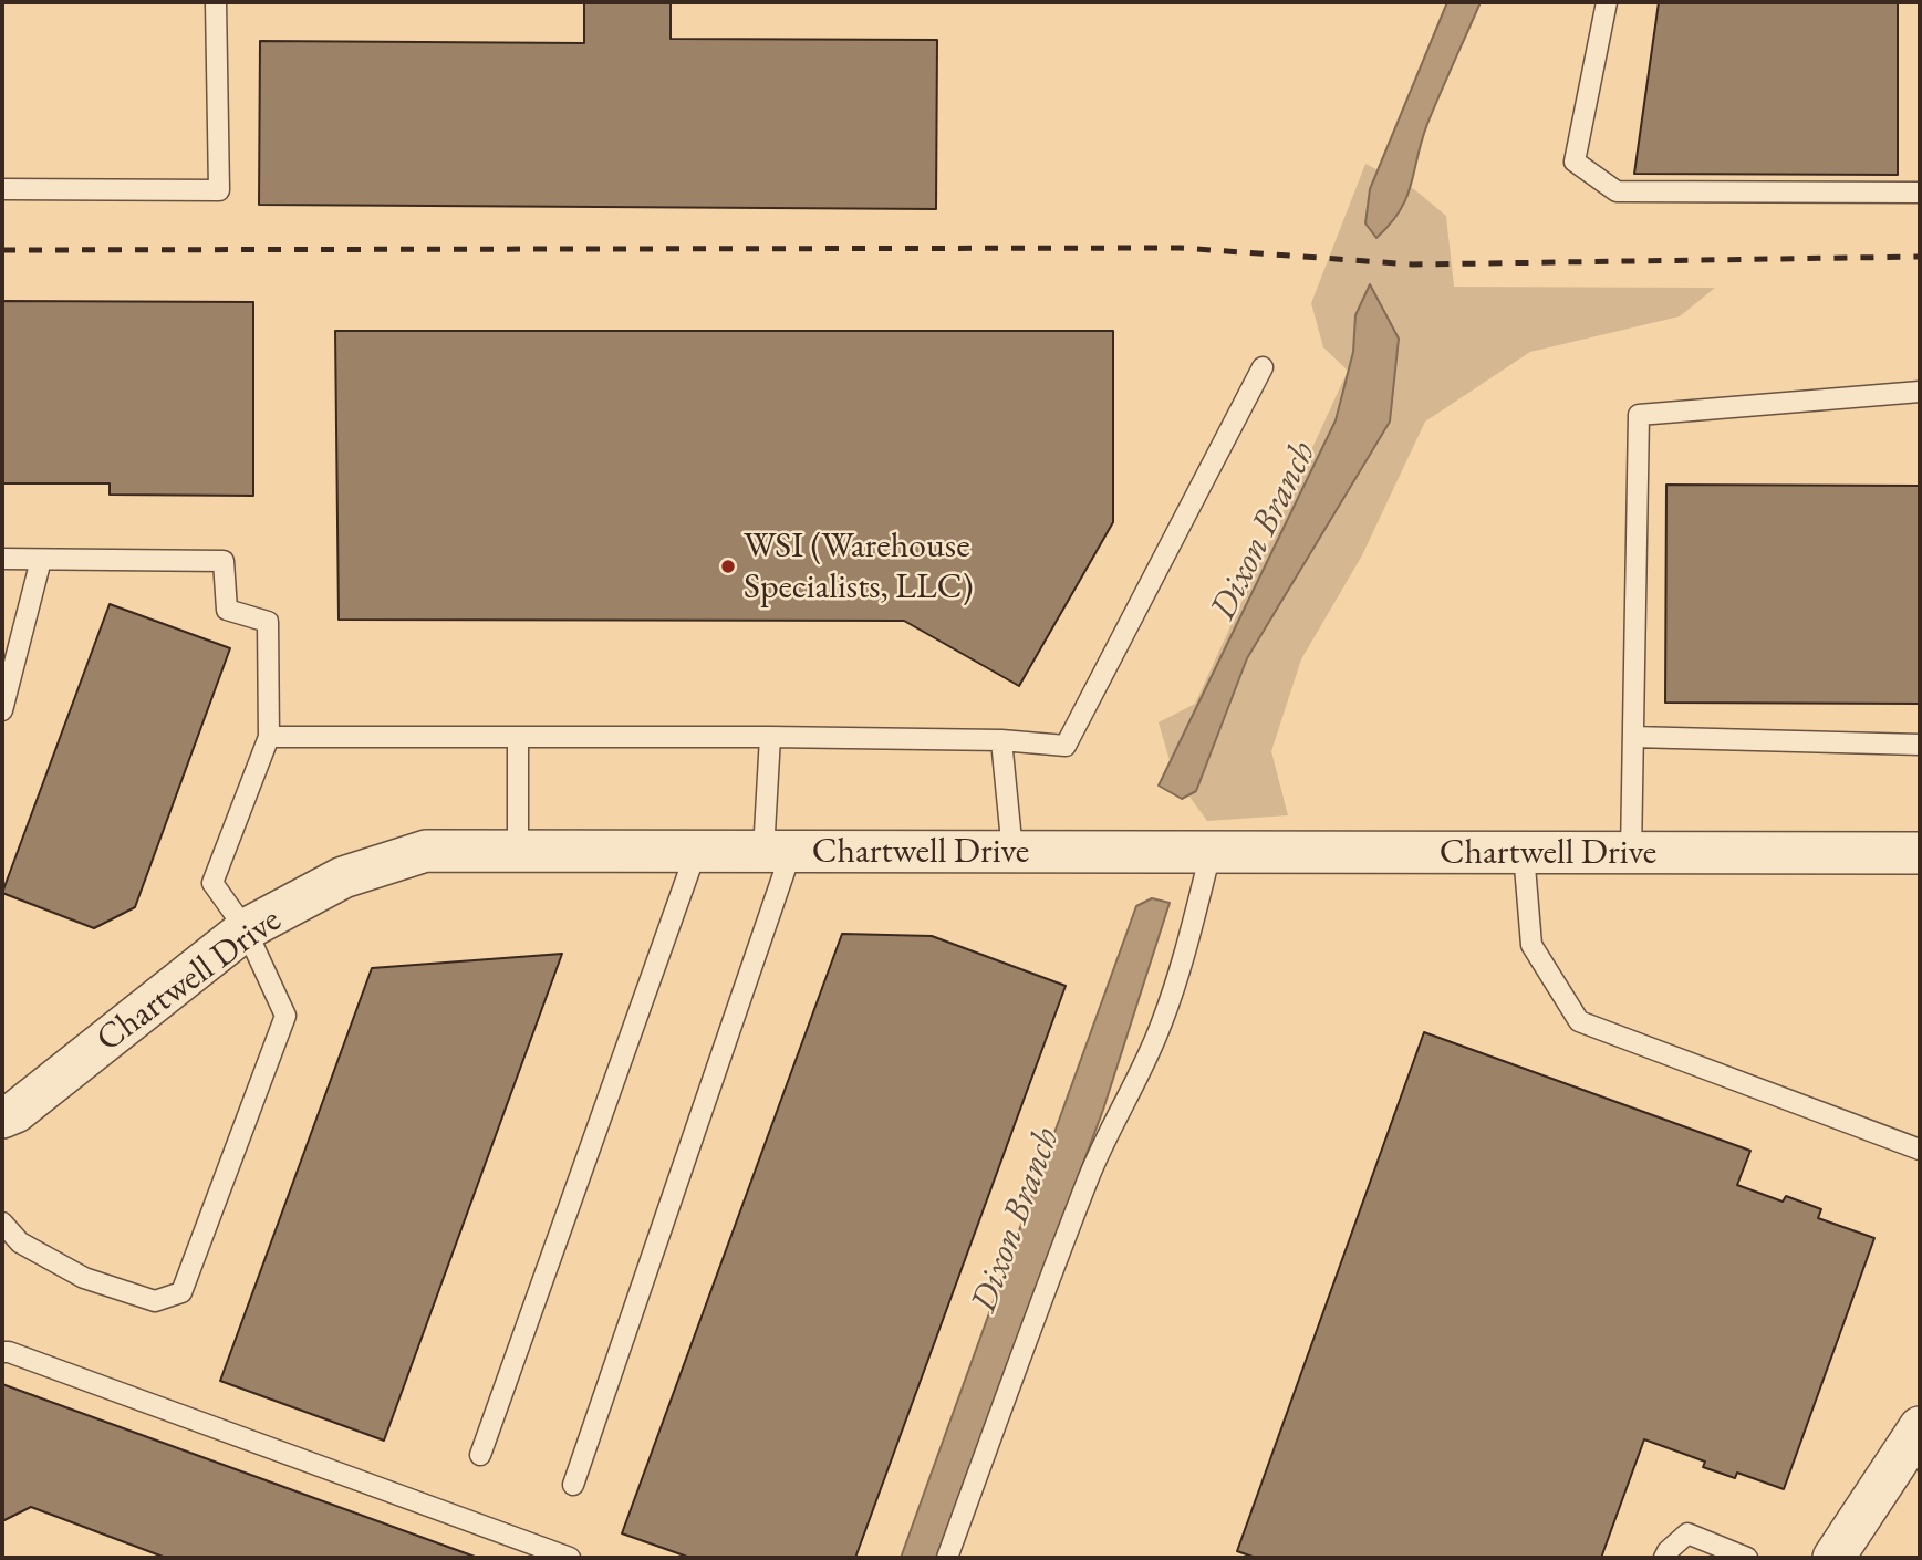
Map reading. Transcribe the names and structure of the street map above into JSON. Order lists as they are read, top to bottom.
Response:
{
  "streets": {
    "street": ["Chartwell Drive"]
  },
  "water": ["Dixon Branch"],
  "places": ["WSI (Warehouse Specialists, LLC)"]
}
